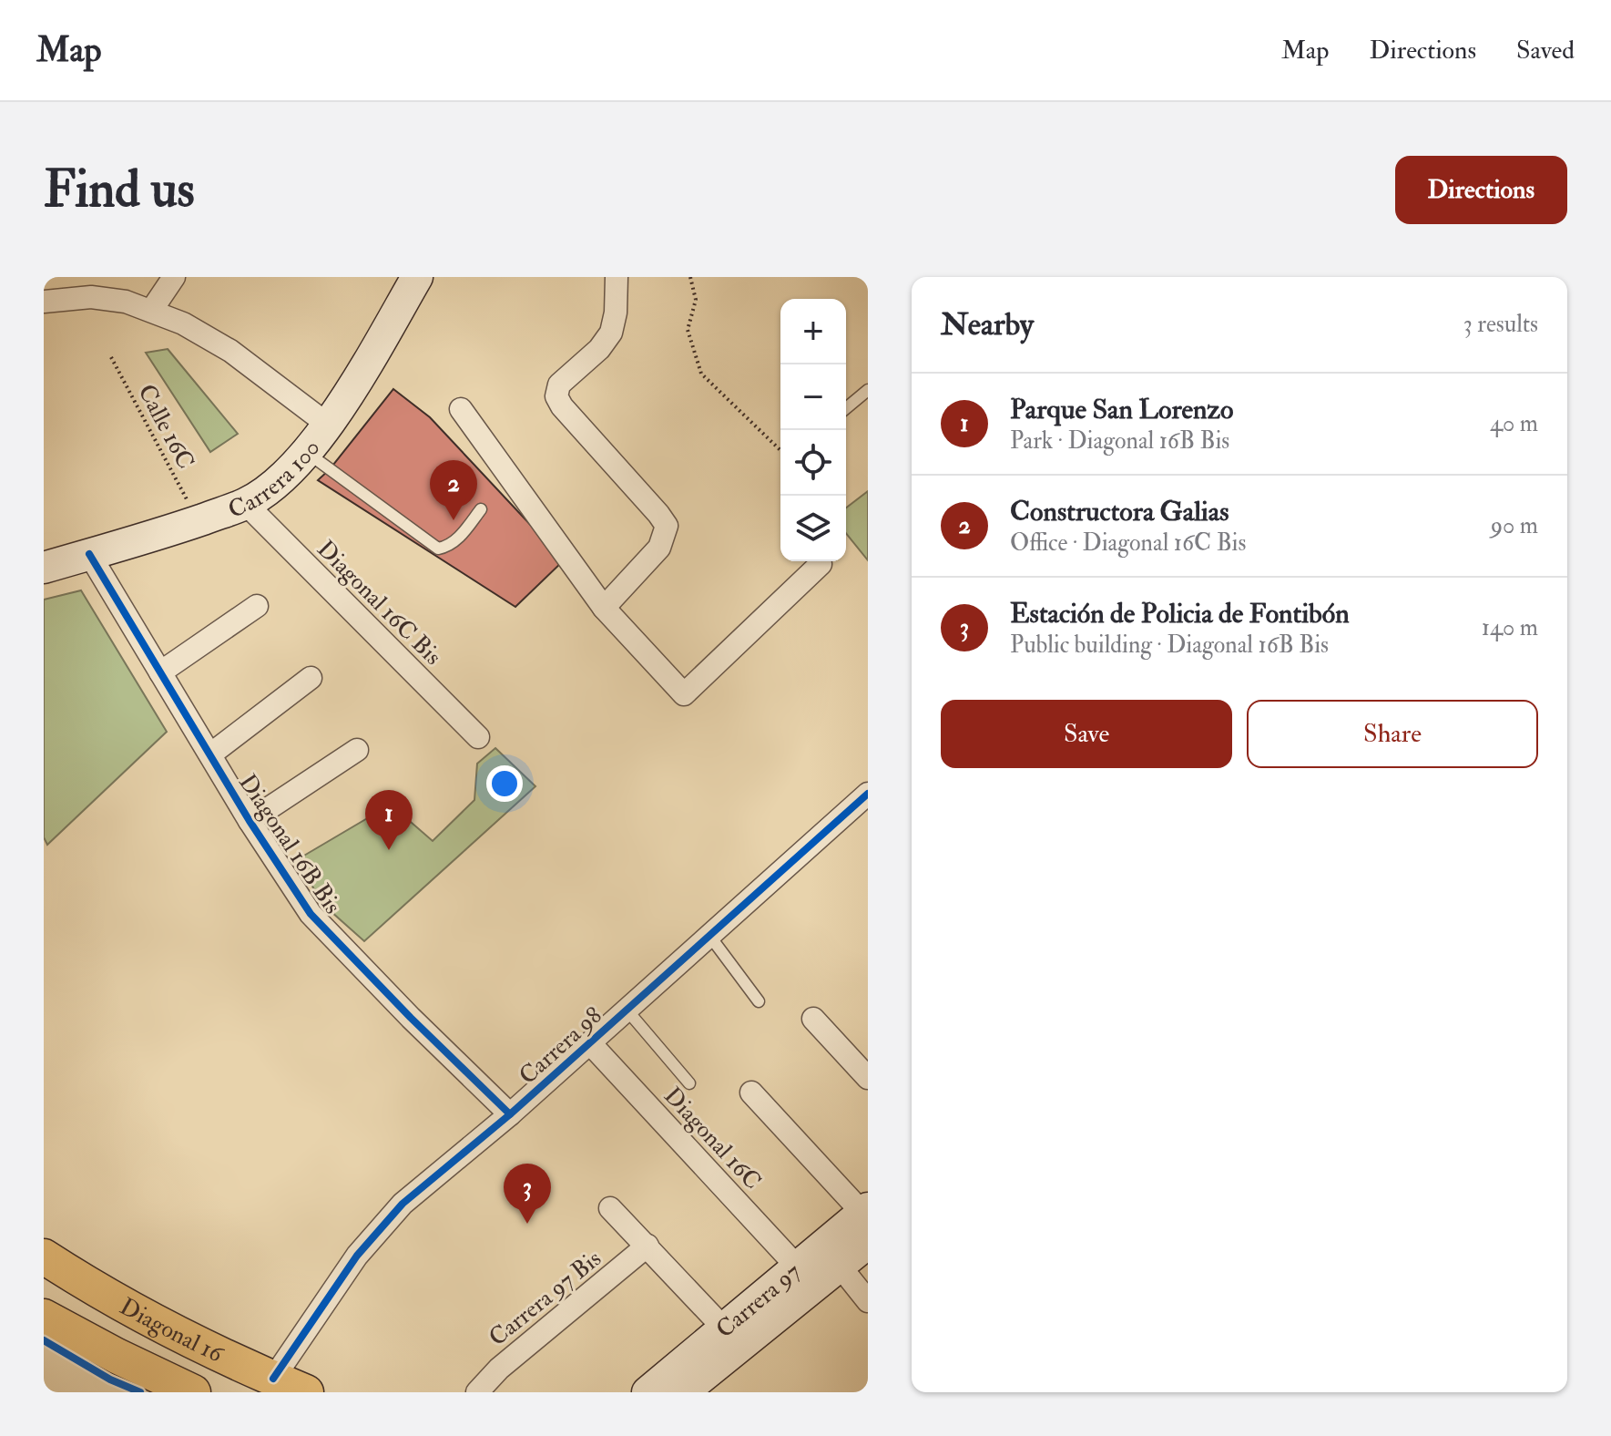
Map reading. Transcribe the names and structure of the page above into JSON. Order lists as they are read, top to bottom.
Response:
{
  "streets": {
    "main road": ["Diagonal 16"],
    "street": [
      "Carrera 100",
      "Diagonal 16C Bis",
      "Diagonal 16B Bis",
      "Carrera 98",
      "Diagonal 16C",
      "Carrera 97 Bis",
      "Carrera 97"
    ],
    "path": ["Calle 16C"]
  },
  "crossings": [
    ["Carrera 100", "Diagonal 16C Bis"],
    ["Carrera 100", "Diagonal 16B Bis"],
    ["Diagonal 16B Bis", "Carrera 98"],
    ["Carrera 98", "Diagonal 16C"],
    ["Carrera 98", "Diagonal 16"],
    ["Diagonal 16C", "Carrera 97"]
  ],
  "page": {
    "header": "Map",
    "nav": ["Map", "Directions", "Saved"],
    "buttons": [
      "Directions",
      ["Save", "Share"]
    ],
    "title": "Find us",
    "heading": ["Nearby", "3 results"],
    "map_buttons": ["+", "−"],
    "list": [
      {
        "mark": "1",
        "name": "Parque San Lorenzo",
        "note": "Park · Diagonal 16B Bis",
        "value": "40 m"
      },
      {
        "mark": "2",
        "name": "Constructora Galias",
        "note": "Office · Diagonal 16C Bis",
        "value": "90 m"
      },
      {
        "mark": "3",
        "name": "Estación de Policia de Fontibón",
        "note": "Public building · Diagonal 16B Bis",
        "value": "140 m"
      }
    ],
    "pins": ["2", "1", "3"]
  }
}
